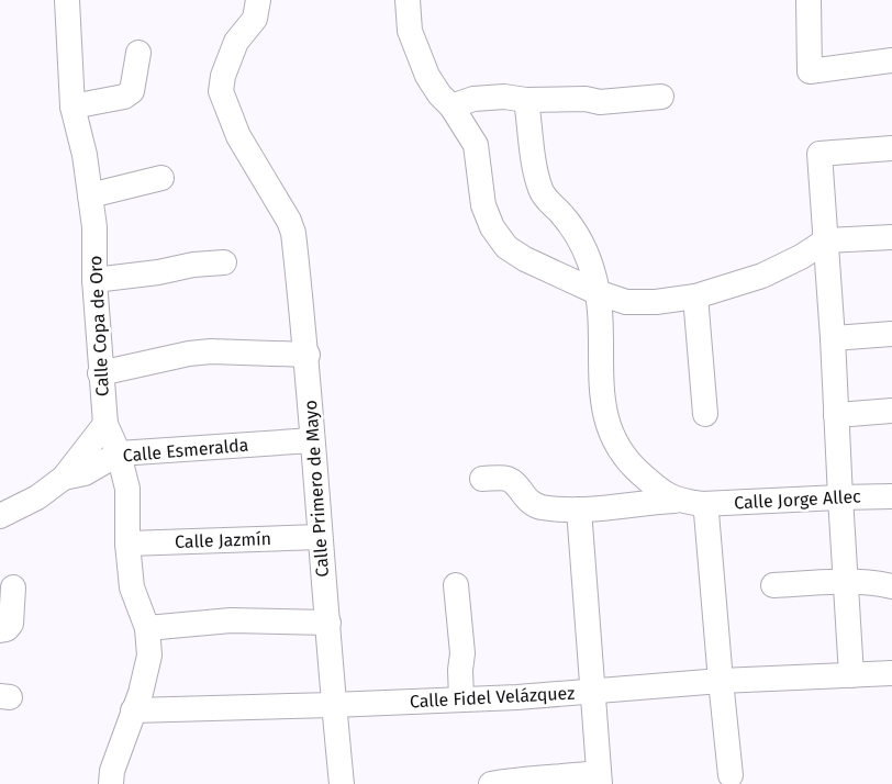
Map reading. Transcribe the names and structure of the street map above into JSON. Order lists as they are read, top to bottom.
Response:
{
  "streets": {
    "street": [
      "Calle Copa de Oro",
      "Calle Esmeralda",
      "Calle Primero de Mayo",
      "Calle Jorge Allec",
      "Calle Jazmín",
      "Calle Fidel Velázquez"
    ]
  },
  "crossings": [
    ["Calle Copa de Oro", "Calle Esmeralda"],
    ["Calle Copa de Oro", "Calle Jazmín"],
    ["Calle Copa de Oro", "Calle Fidel Velázquez"],
    ["Calle Esmeralda", "Calle Primero de Mayo"],
    ["Calle Primero de Mayo", "Calle Jazmín"],
    ["Calle Primero de Mayo", "Calle Fidel Velázquez"]
  ]
}
